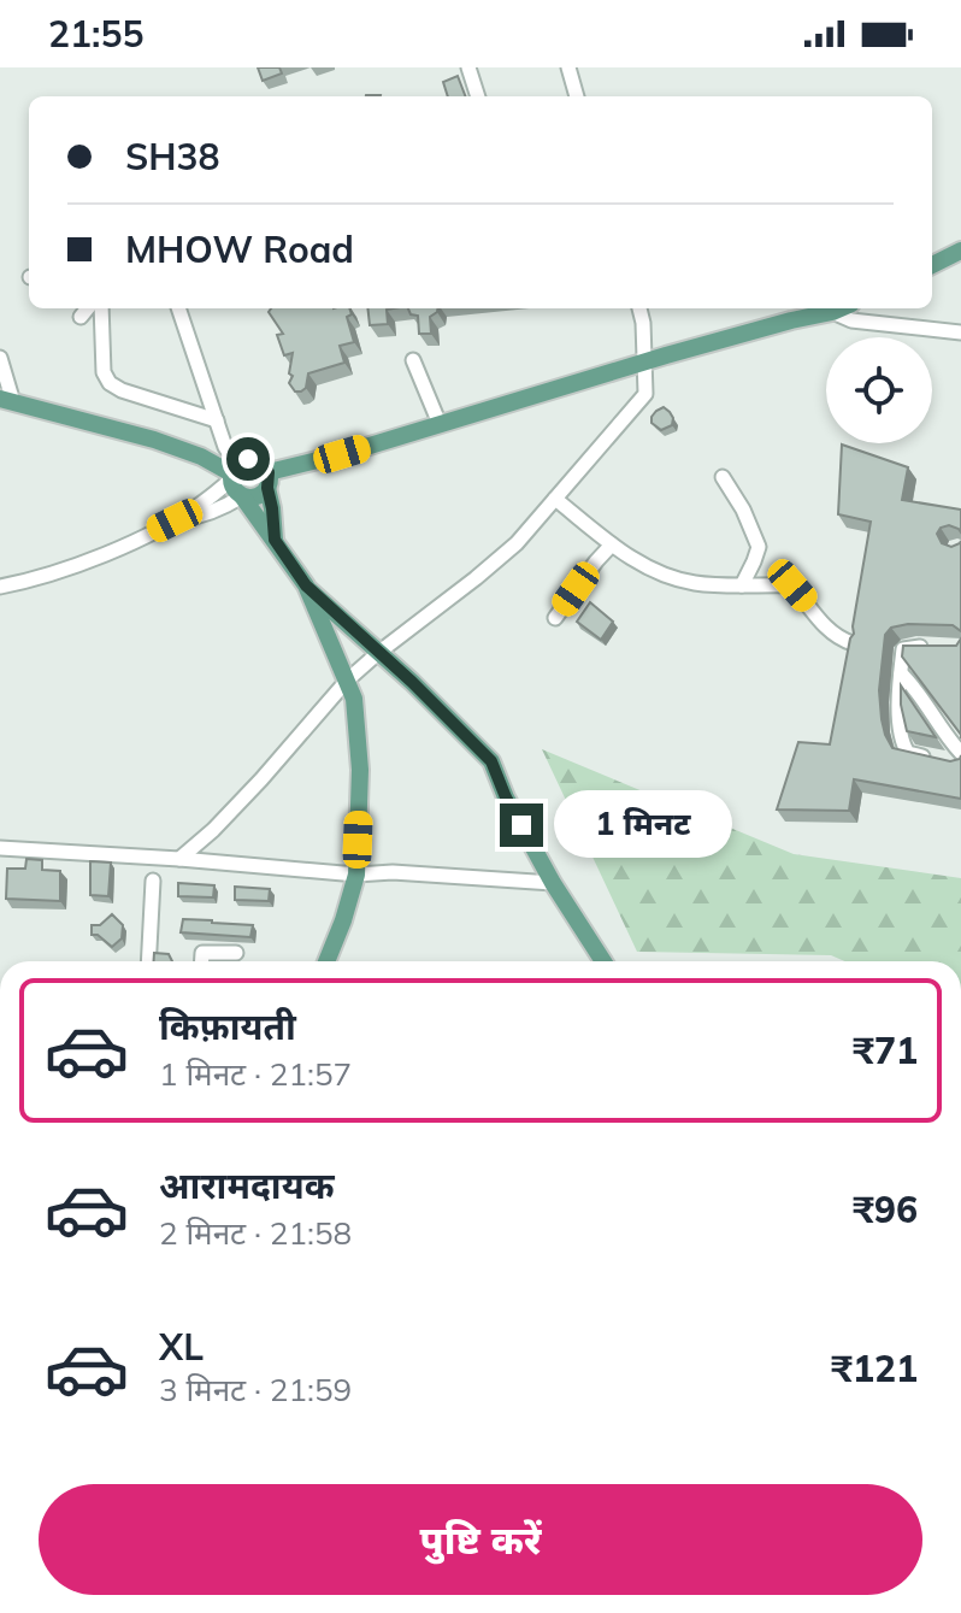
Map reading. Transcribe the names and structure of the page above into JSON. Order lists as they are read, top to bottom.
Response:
{
  "page": {
    "status": "21:55",
    "banner": ["SH38", "MHOW Road"],
    "bubble": "1 मिनट",
    "list": [
      {
        "name": "किफ़ायती",
        "note": "1 मिनट · 21:57",
        "value": "₹71"
      },
      {
        "name": "आरामदायक",
        "note": "2 मिनट · 21:58",
        "value": "₹96"
      },
      {
        "name": "XL",
        "note": "3 मिनट · 21:59",
        "value": "₹121"
      }
    ],
    "buttons": "पुष्टि करें"
  }
}
